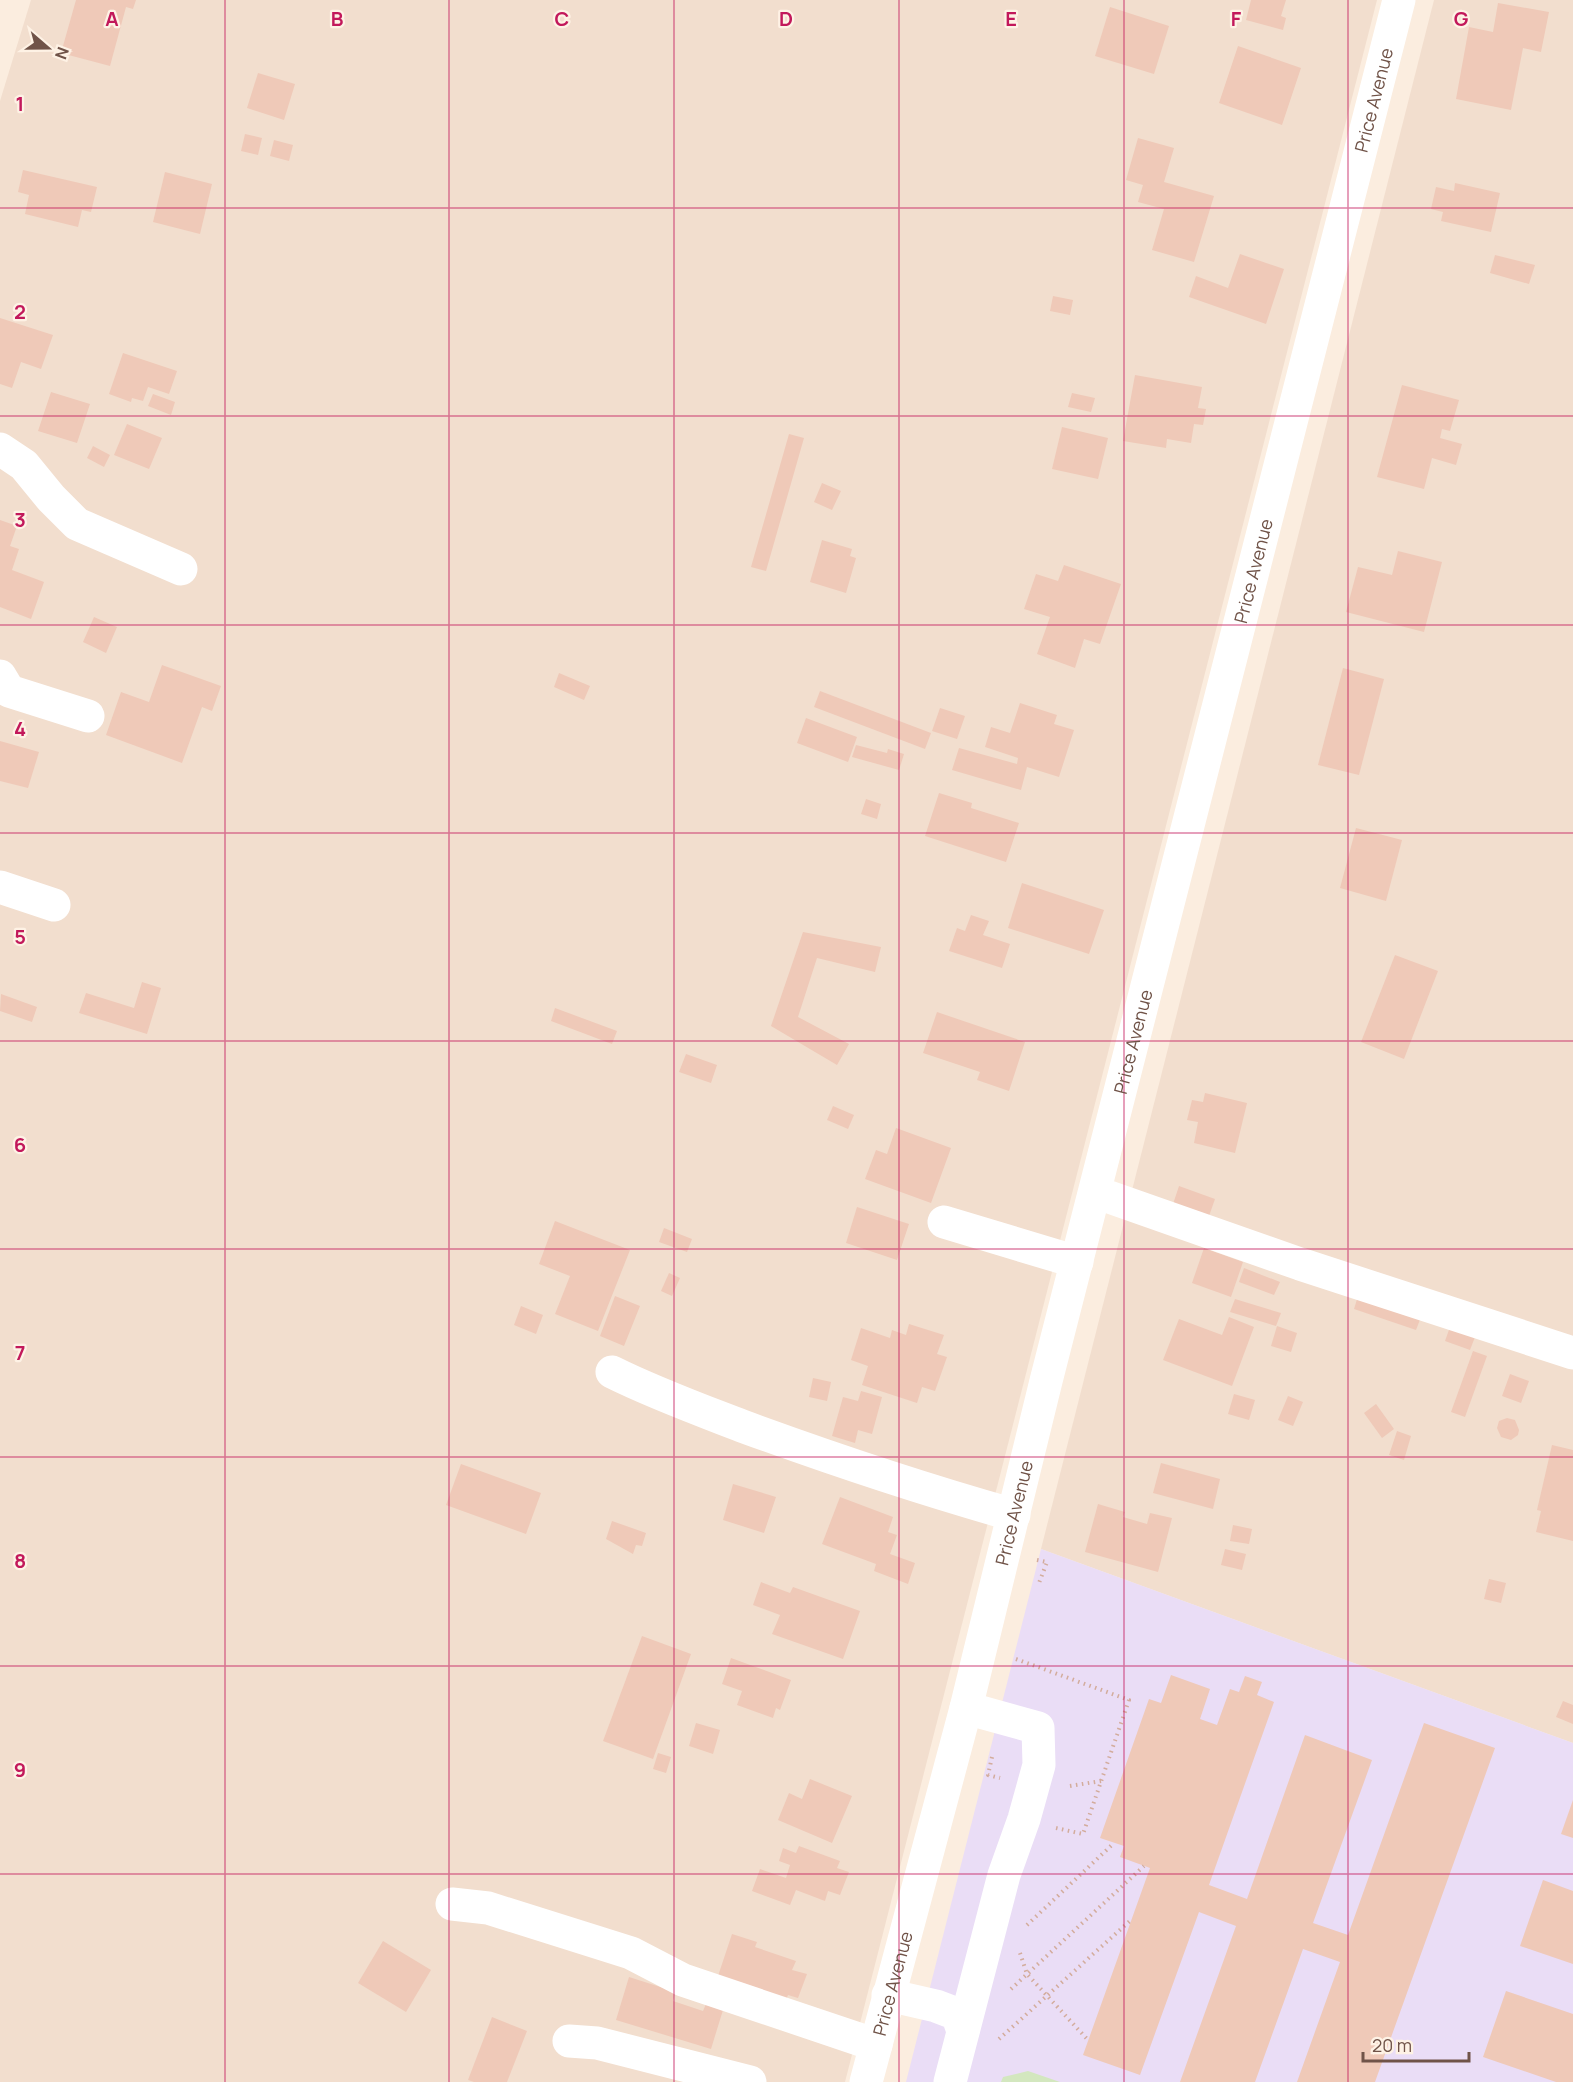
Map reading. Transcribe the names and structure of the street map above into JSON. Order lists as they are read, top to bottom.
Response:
{
  "streets": {
    "street": ["Price Avenue"]
  },
  "scale_bar": "20 m",
  "north": "right",
  "grid": {
    "columns": [
      "A",
      "B",
      "C",
      "D",
      "E",
      "F",
      "G"
    ],
    "rows": [
      "1",
      "2",
      "3",
      "4",
      "5",
      "6",
      "7",
      "8",
      "9"
    ]
  }
}
